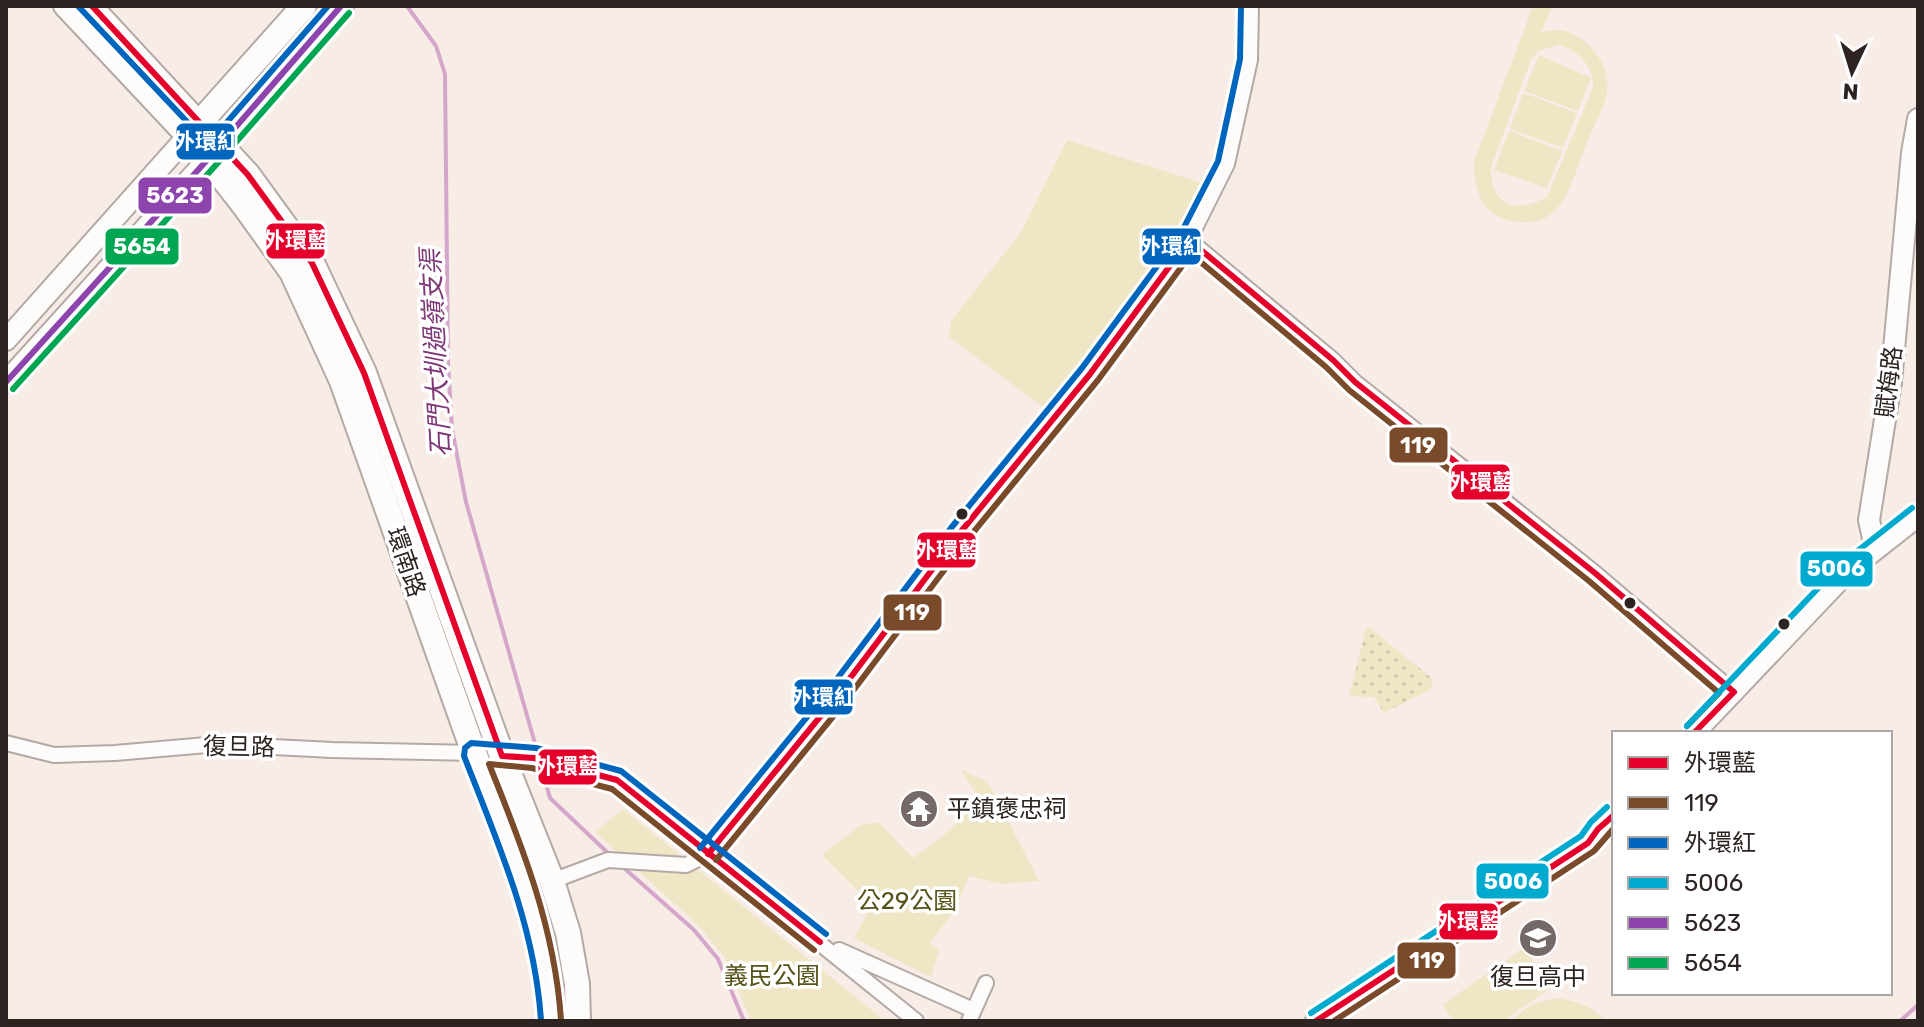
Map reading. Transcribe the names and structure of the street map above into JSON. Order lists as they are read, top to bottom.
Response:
{
  "streets": {
    "main road": ["環南路"],
    "street": ["賦梅路", "復旦路"]
  },
  "crossings": [
    ["環南路", "復旦路"]
  ],
  "water": ["石門大圳過嶺支渠"],
  "parks": ["公29公園", "義民公園"],
  "places": {
    "temple": ["平鎮褒忠祠"],
    "school or university": ["復旦高中"]
  },
  "lines": [
    "transit line 外環藍",
    "transit line 外環紅",
    "transit line 5623",
    "transit line 5654",
    "transit line 119",
    "transit line 5006"
  ],
  "legend": [
    "外環藍",
    "119",
    "外環紅",
    "5006",
    "5623",
    "5654"
  ],
  "north": "bottom"
}
